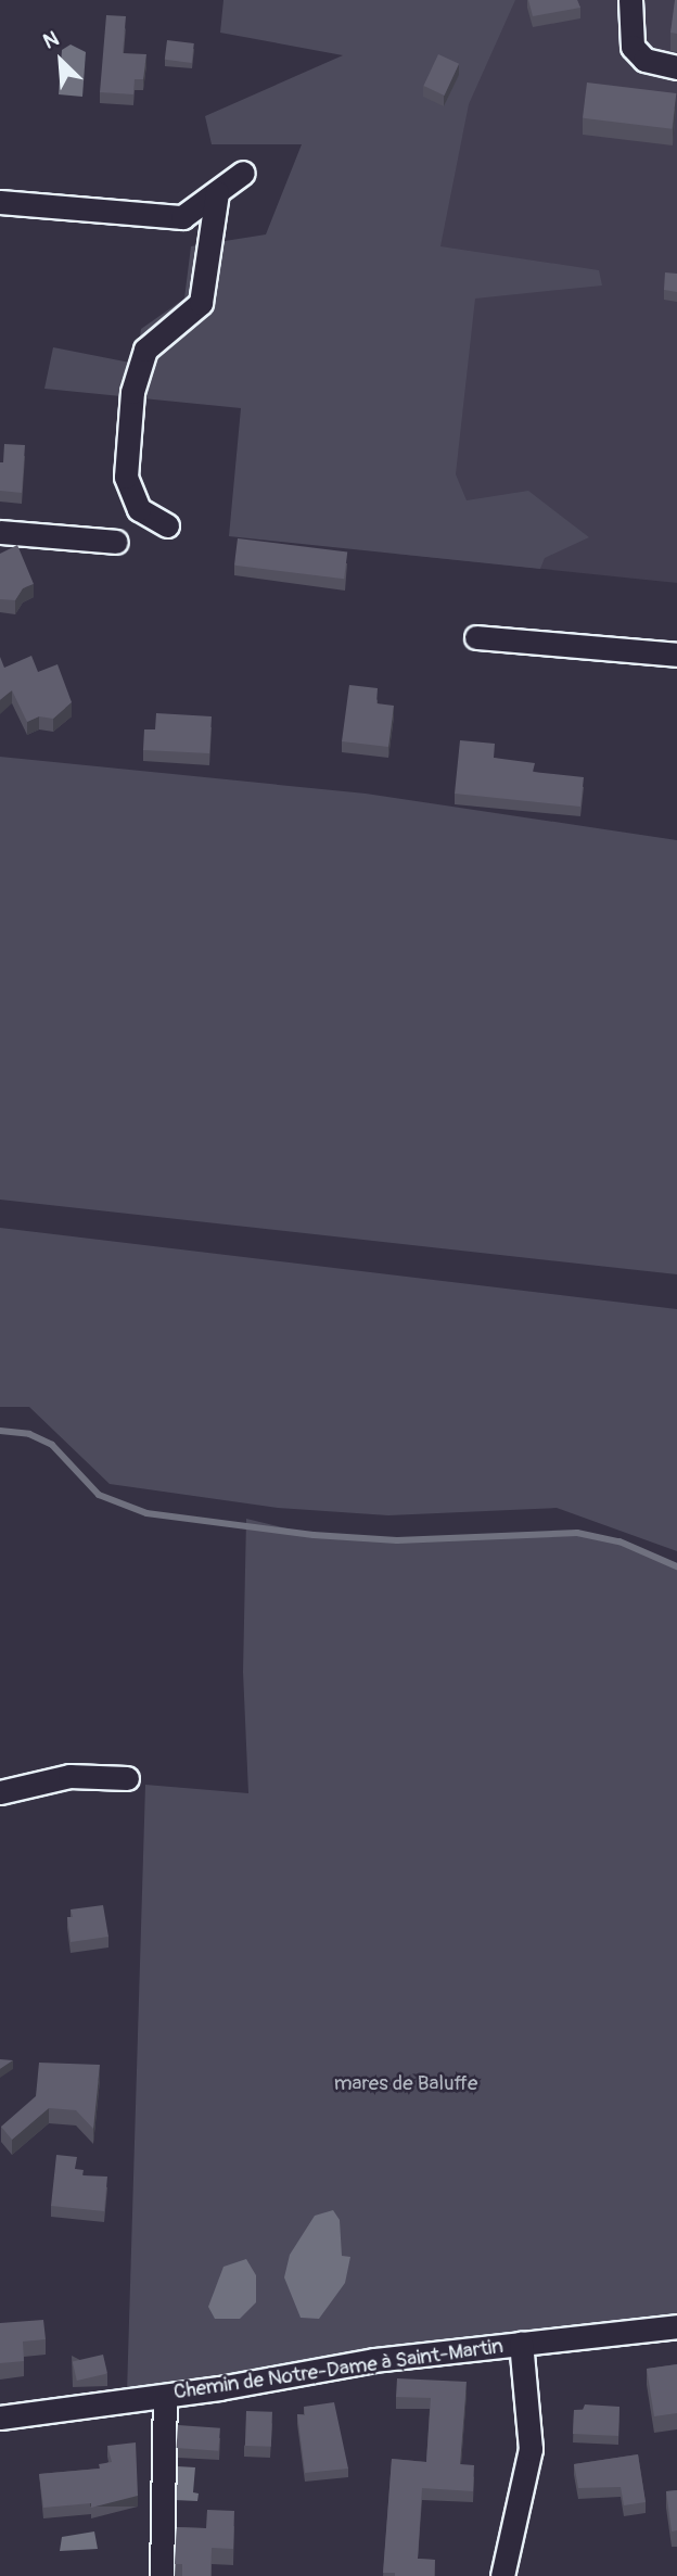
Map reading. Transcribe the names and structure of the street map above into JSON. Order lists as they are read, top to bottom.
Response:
{
  "streets": {
    "street": ["Chemin de Notre-Dame à Saint-Martin"]
  },
  "parks": ["mares de Baluffe"],
  "north": "top left"
}
